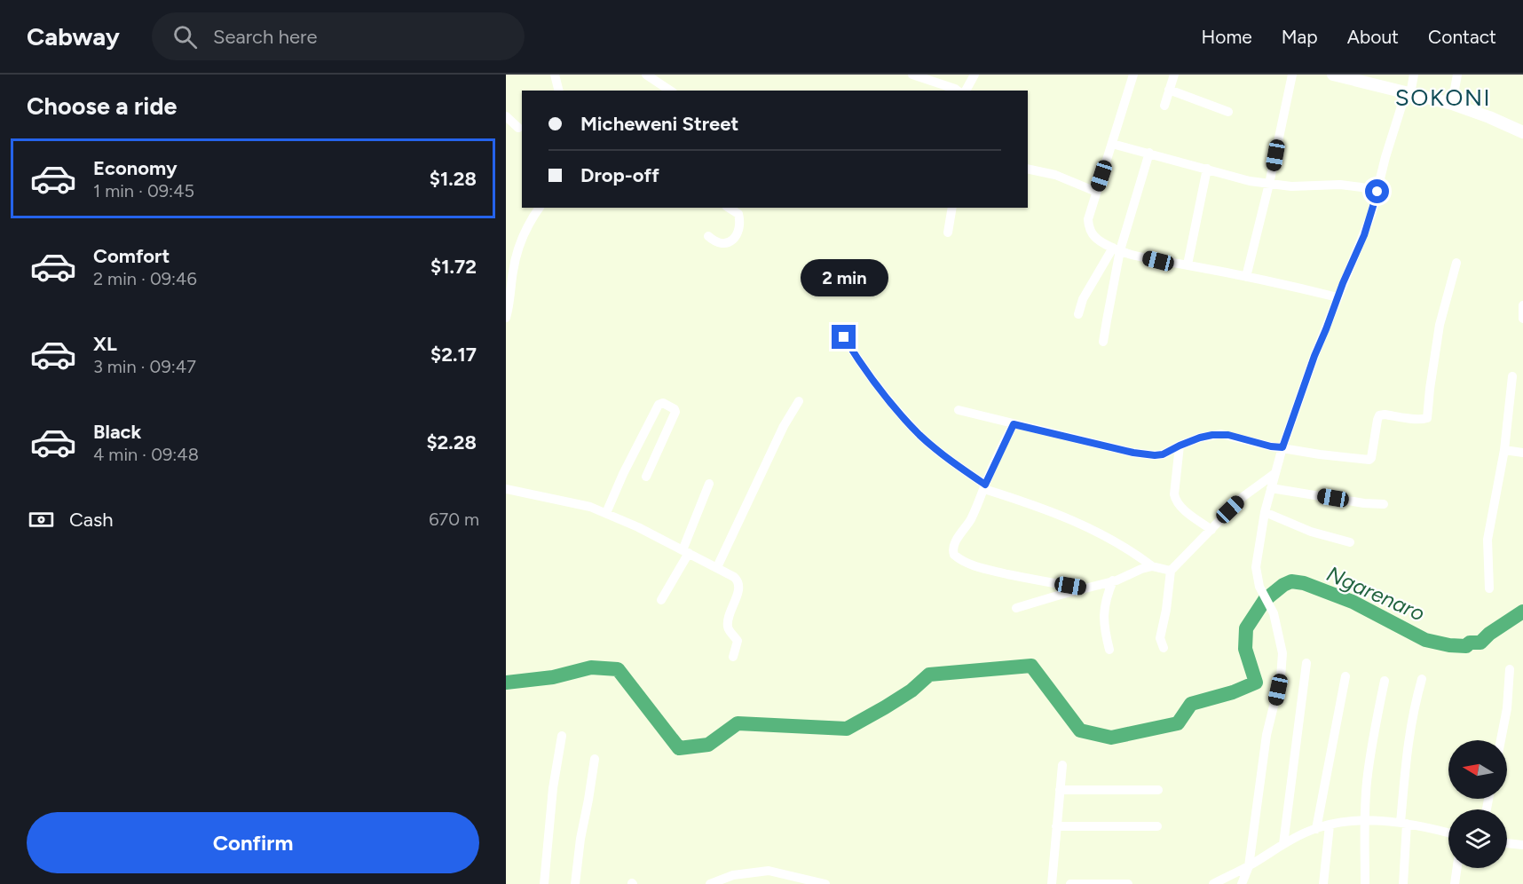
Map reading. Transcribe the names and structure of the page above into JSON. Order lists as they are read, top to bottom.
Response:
{
  "districts": ["SOKONI"],
  "water": ["Ngarenaro"],
  "north": "left",
  "page": {
    "header": "Cabway",
    "search": "Search here",
    "nav": [
      "Home",
      "Map",
      "About",
      "Contact"
    ],
    "heading": "Choose a ride",
    "banner": ["Micheweni Street", "Drop-off"],
    "list": [
      {
        "name": "Economy",
        "note": "1 min · 09:45",
        "value": "$1.28"
      },
      {
        "name": "Comfort",
        "note": "2 min · 09:46",
        "value": "$1.72"
      },
      {
        "name": "XL",
        "note": "3 min · 09:47",
        "value": "$2.17"
      },
      {
        "name": "Black",
        "note": "4 min · 09:48",
        "value": "$2.28"
      }
    ],
    "bubble": "2 min",
    "pay": ["Cash", "670 m"],
    "buttons": "Confirm"
  }
}
